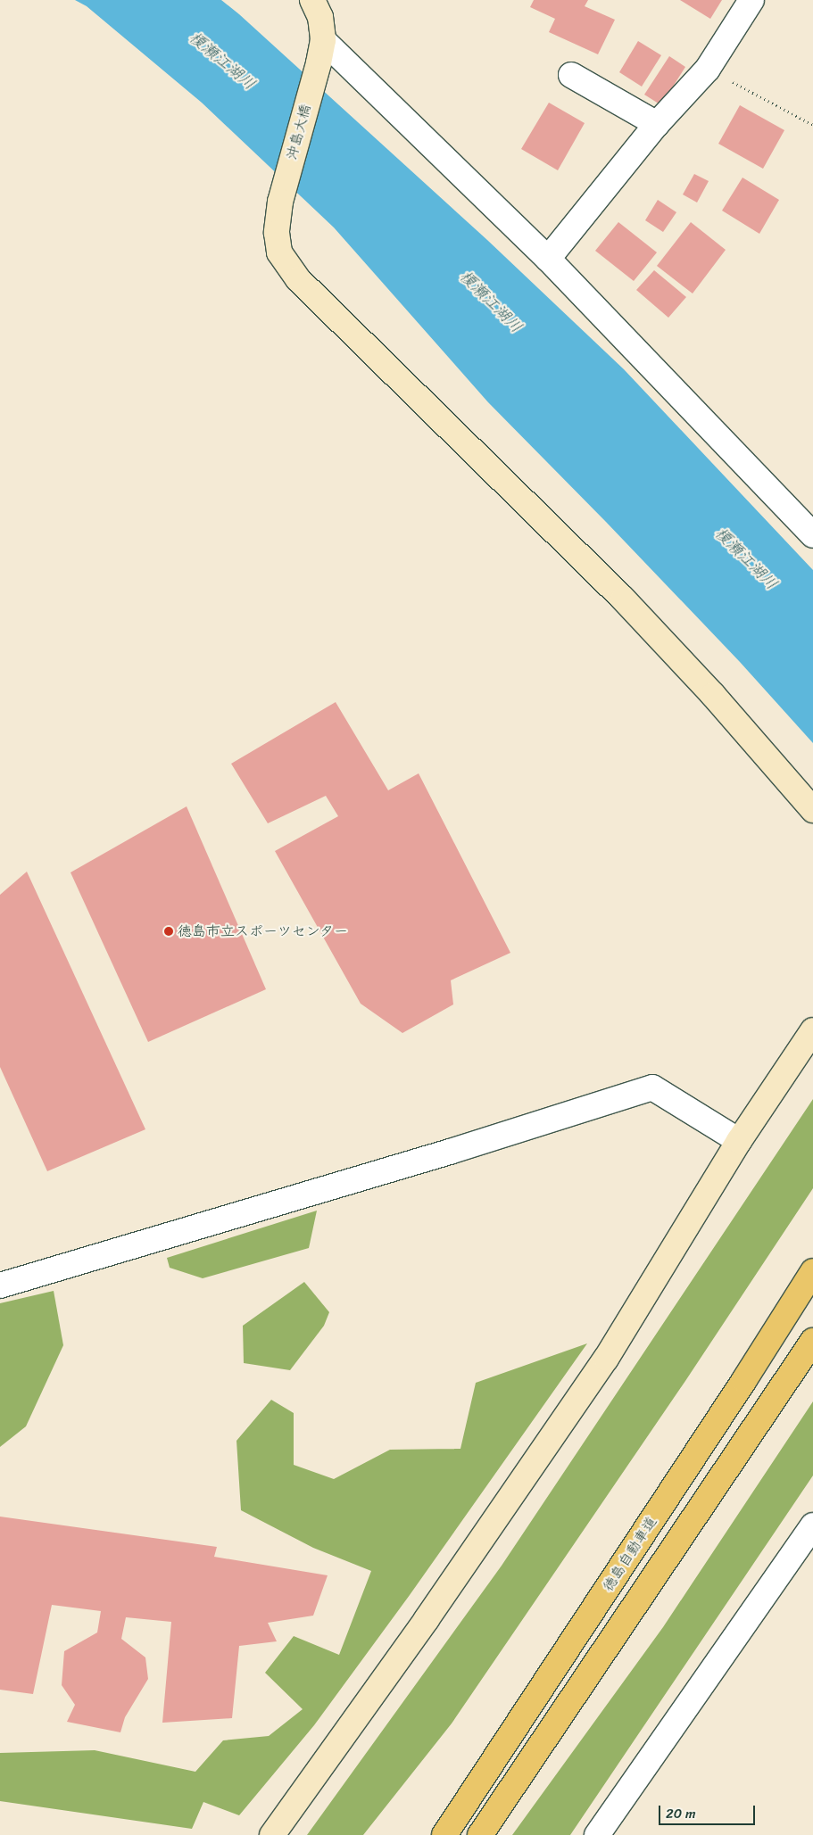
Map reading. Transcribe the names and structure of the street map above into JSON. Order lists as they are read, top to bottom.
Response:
{
  "streets": {
    "highway": ["徳島自動車道"],
    "street": ["沖島大橋"]
  },
  "water": ["榎瀬江湖川"],
  "places": ["徳島市立スポーツセンター"],
  "scale_bar": "20 m"
}
